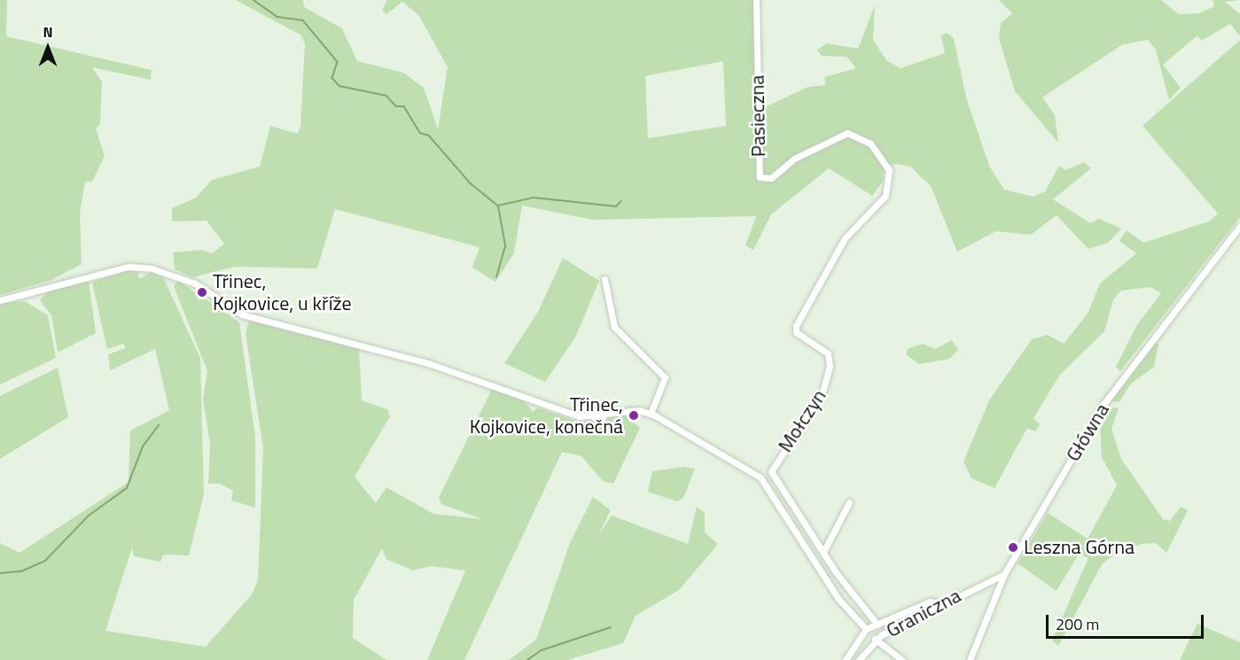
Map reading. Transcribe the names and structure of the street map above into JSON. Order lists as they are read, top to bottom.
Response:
{
  "streets": {
    "street": [
      "Pasieczna",
      "Mołczyn",
      "Główna",
      "Graniczna"
    ]
  },
  "crossings": [
    ["Pasieczna", "Mołczyn"],
    ["Główna", "Graniczna"]
  ],
  "places": ["Třinec, Kojkovice, u kříže", "Třinec, Kojkovice, konečná", "Leszna Górna"],
  "scale_bar": "200 m",
  "north": "top"
}
